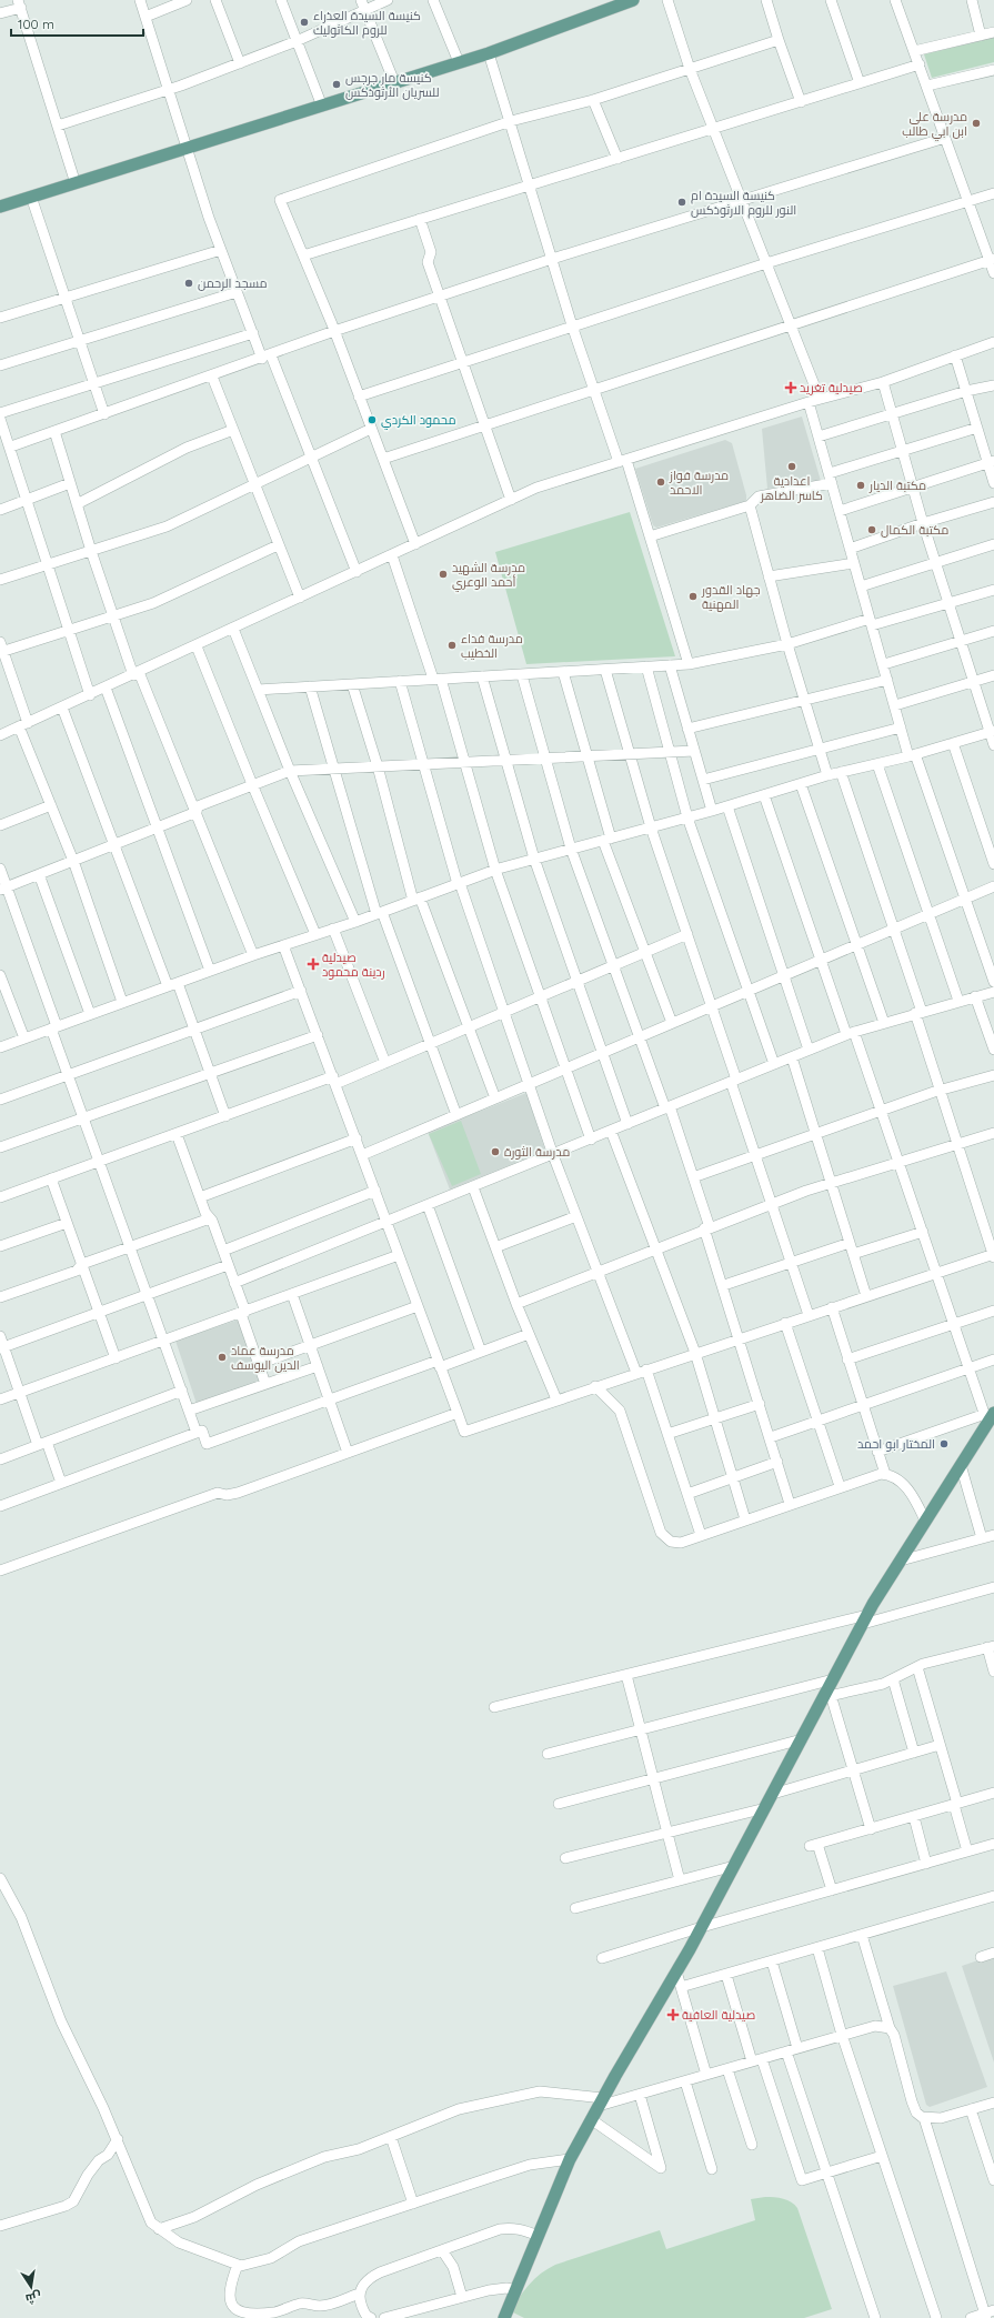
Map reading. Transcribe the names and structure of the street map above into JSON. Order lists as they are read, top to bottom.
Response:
{
  "places": {
    "other": [
      "كنيسة السيدة العذراء للروم الكاثوليك",
      "كنيسة مار جرجس للسريان الأرثوذكس",
      "مدرسة علي ابن ابي طالب",
      "كنيسة السيدة ام النور للروم الارثوذكس",
      "مسجد الرحمن",
      "محمود الكردي",
      "اعدادية كاسر الضاهر",
      "مدرسة فواز الاحمد",
      "مكتبة الديار",
      "مكتبة الكمال",
      "مدرسة الشهيد أحمد الوعري",
      "جهاد القدور المهنية",
      "مدرسة فداء الخطيب",
      "مدرسة الثورة",
      "مدرسة عماد الدين اليوسف",
      "المختار ابو احمد"
    ],
    "health": ["صيدلية تغريد", "صيدلية ردينة محمود", "صيدلية العافية"]
  },
  "scale_bar": "100 m",
  "north": "bottom"
}
